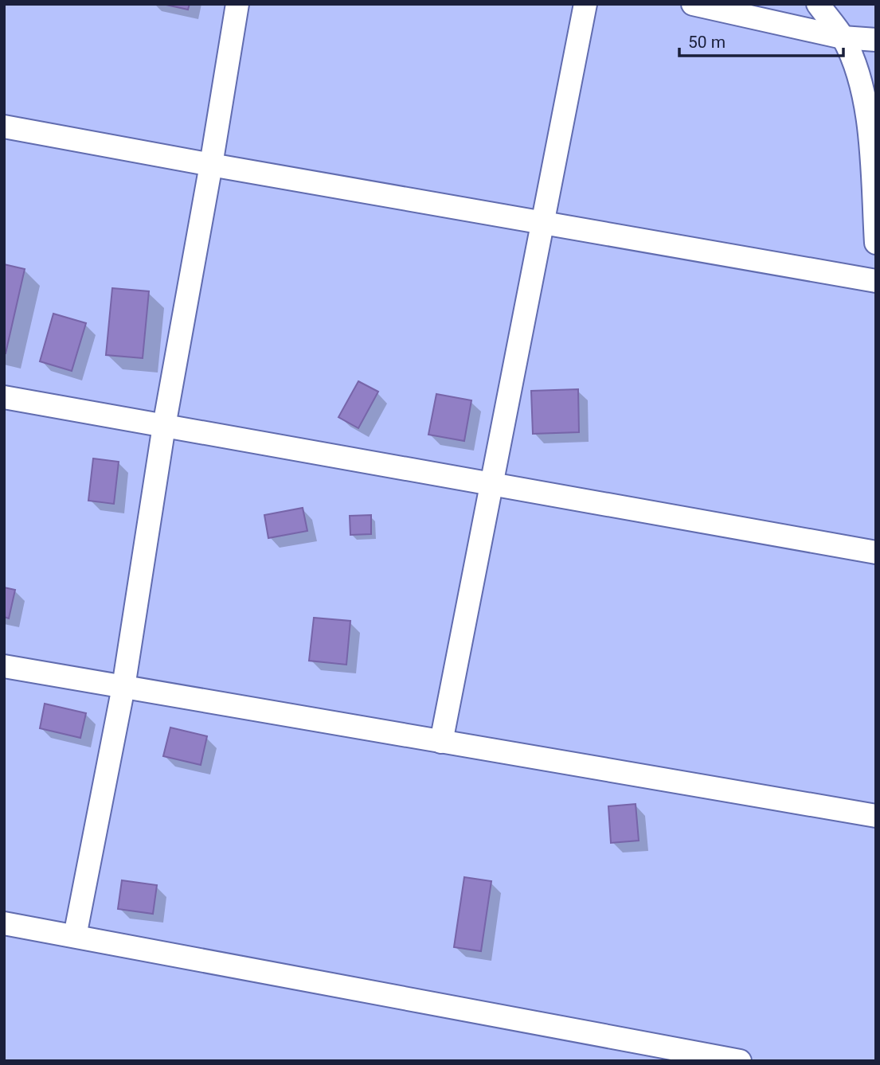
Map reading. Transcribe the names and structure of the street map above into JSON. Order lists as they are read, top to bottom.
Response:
{
  "scale_bar": "50 m"
}
